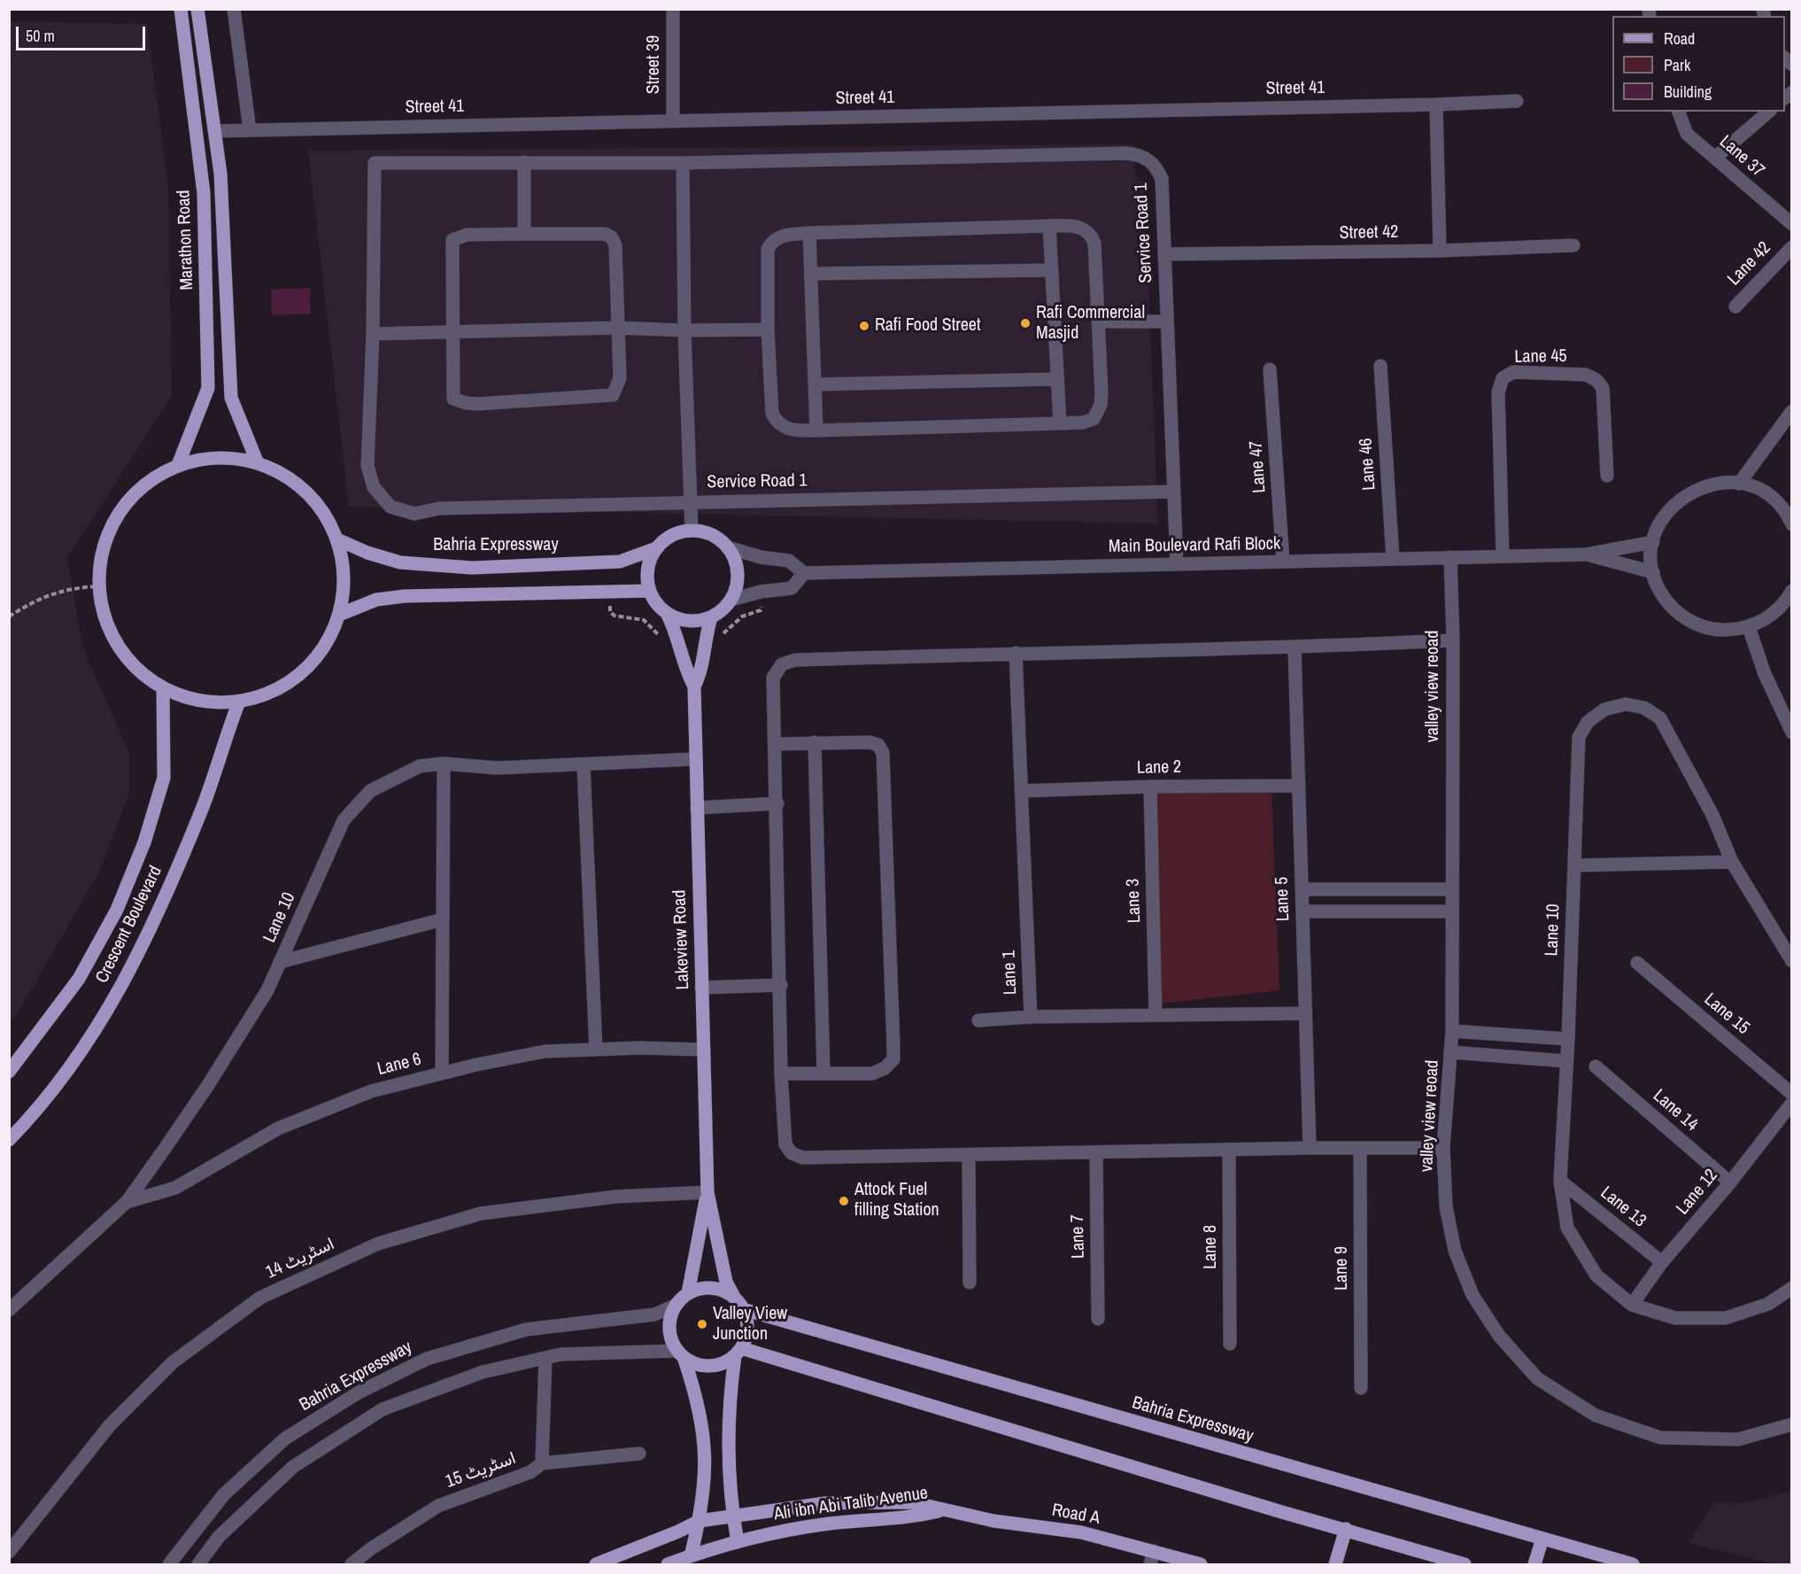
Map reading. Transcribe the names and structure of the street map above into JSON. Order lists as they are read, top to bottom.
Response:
{
  "streets": {
    "main road": [
      "Marathon Road",
      "Bahria Expressway",
      "Crescent Boulevard",
      "Lakeview Road",
      "Ali ibn Abi Talib Avenue",
      "Road A"
    ],
    "street": [
      "Street 39",
      "Street 41",
      "Lane 37",
      "Service Road 1",
      "Street 42",
      "Lane 42",
      "Lane 45",
      "Lane 46",
      "Lane 47",
      "Main Boulevard Rafi Block",
      "valley view reoad",
      "Lane 2",
      "Lane 5",
      "Lane 3",
      "Lane 10",
      "Lane 1",
      "Lane 15",
      "Lane 6",
      "Lane 14",
      "Lane 12",
      "Lane 13",
      "Lane 7",
      "Lane 8",
      "اسٹریٹ 14",
      "Lane 9",
      "اسٹریٹ 15"
    ]
  },
  "crossings": [
    ["Street 39", "Street 41"],
    ["Service Road 1", "Street 42"],
    ["Service Road 1", "Main Boulevard Rafi Block"],
    ["Lane 45", "Main Boulevard Rafi Block"],
    ["Lane 46", "Main Boulevard Rafi Block"],
    ["Lane 47", "Main Boulevard Rafi Block"],
    ["Main Boulevard Rafi Block", "valley view reoad"],
    ["Lane 2", "Lane 5"],
    ["Lane 2", "Lane 3"],
    ["Lane 2", "Lane 1"],
    ["Lane 5", "Lane 1"],
    ["Lane 3", "Lane 1"],
    ["Lane 10", "Lakeview Road"],
    ["Lane 10", "Lane 6"],
    ["Lane 10", "Lane 12"],
    ["Lane 10", "Lane 13"],
    ["Lakeview Road", "Lane 6"],
    ["Lakeview Road", "اسٹریٹ 14"],
    ["Lane 14", "Lane 12"],
    ["Lane 12", "Lane 13"],
    ["Ali ibn Abi Talib Avenue", "Road A"]
  ],
  "places": [
    "Rafi Commercial Masjid",
    "Rafi Food Street",
    "Attock Fuel filling Station",
    "Valley View Junction"
  ],
  "legend": ["Road", "Park", "Building"],
  "scale_bar": "50 m"
}
